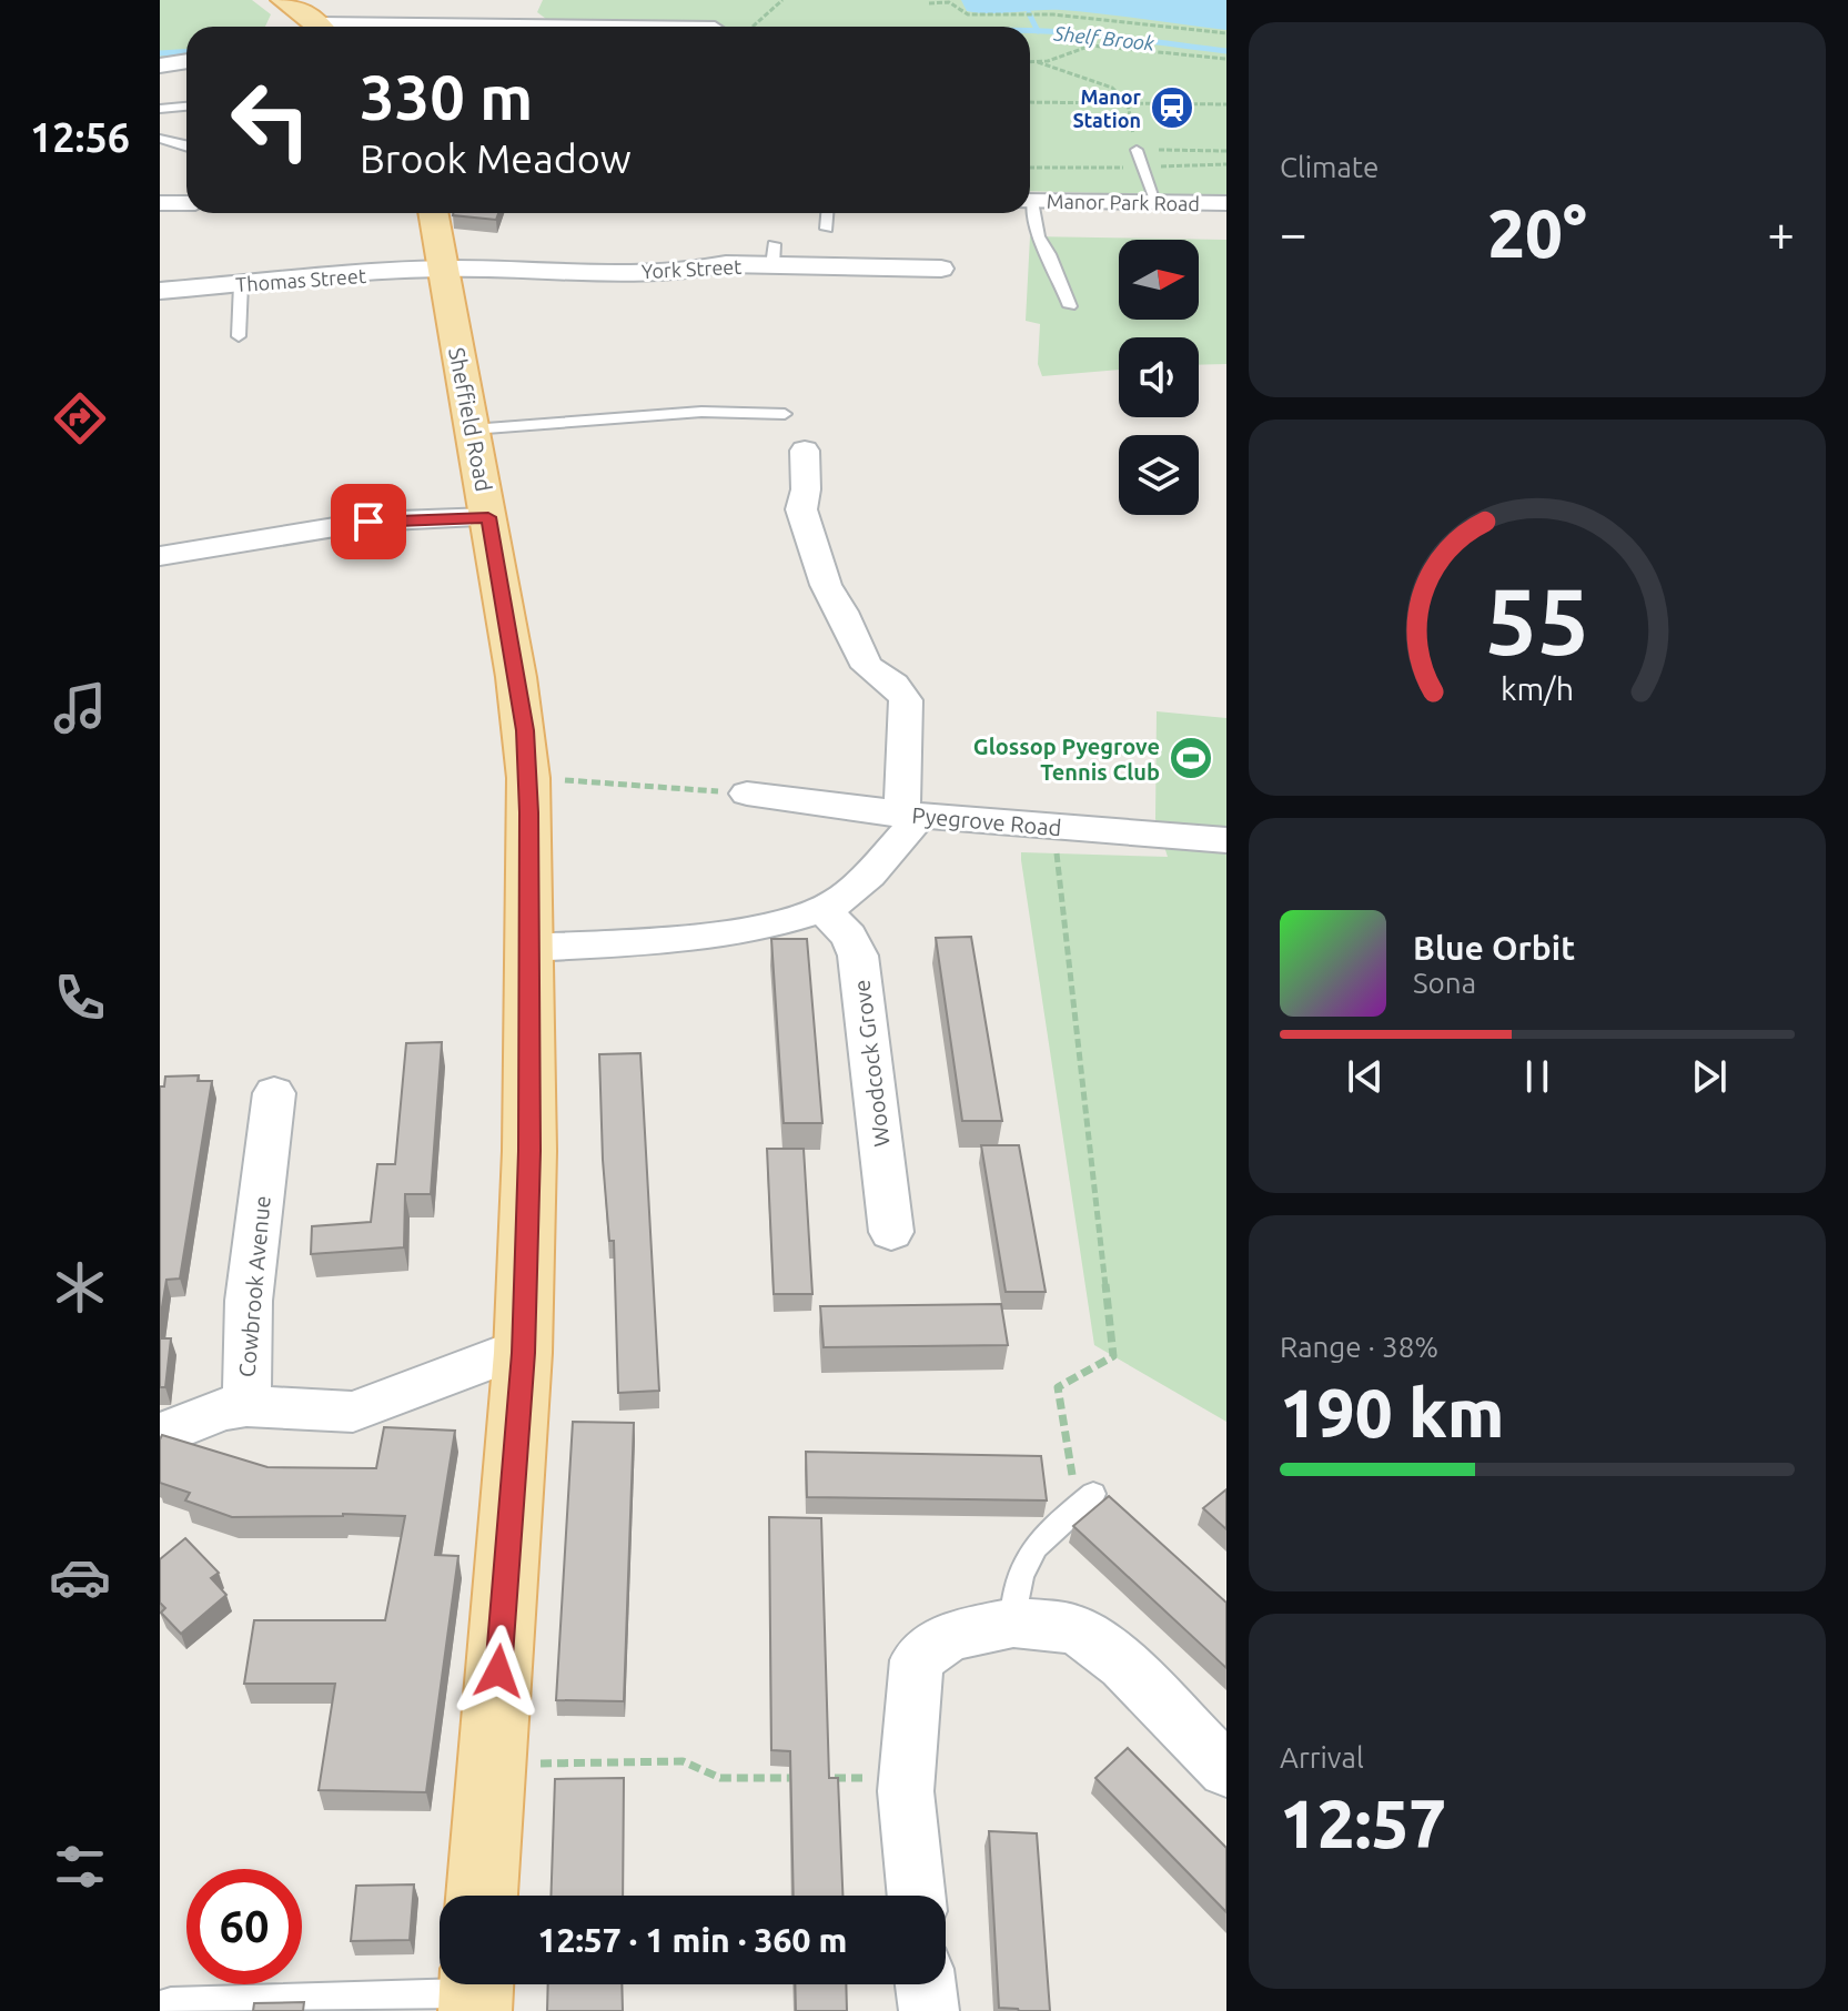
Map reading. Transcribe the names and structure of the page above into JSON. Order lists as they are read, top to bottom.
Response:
{
  "streets": {
    "main road": ["Sheffield Road"],
    "street": [
      "Manor Park Road",
      "York Street",
      "Thomas Street",
      "Pyegrove Road",
      "Woodcock Grove",
      "Cowbrook Avenue"
    ]
  },
  "crossings": [
    ["York Street", "Thomas Street"],
    ["York Street", "Sheffield Road"],
    ["Thomas Street", "Sheffield Road"],
    ["Sheffield Road", "Cowbrook Avenue"]
  ],
  "water": ["Shelf Brook"],
  "places": {
    "station": ["Manor Station"],
    "sports": ["Glossop Pyegrove Tennis Club"]
  },
  "north": "right",
  "page": {
    "tabs": "12:56",
    "tile": [
      "Climate",
      ["Range · 38%", "190 km"],
      ["Arrival", "12:57"]
    ],
    "turn": ["330 m", "Brook Meadow"],
    "heat": ["−", "20°", "+"],
    "song": ["Blue Orbit", "Sona"],
    "limit": "60",
    "trip": "12:57 · 1 min · 360 m",
    "gauge": ["55", "km/h"]
  }
}
